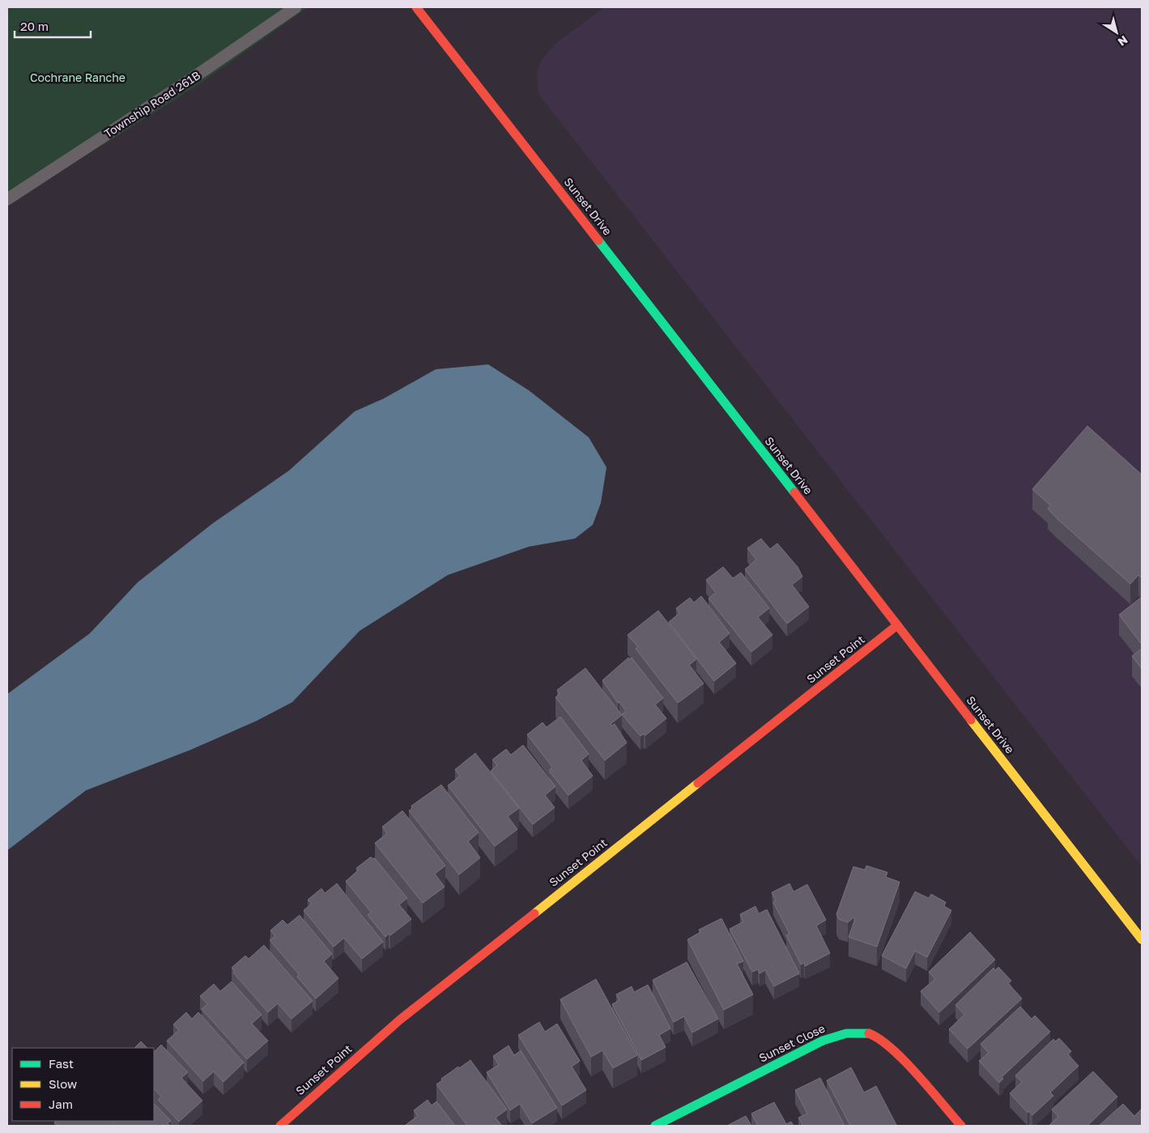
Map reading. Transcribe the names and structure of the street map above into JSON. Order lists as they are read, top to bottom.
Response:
{
  "streets": {
    "street": ["Sunset Drive", "Sunset Point", "Sunset Close"],
    "lane": ["Township Road 261B"]
  },
  "crossings": [
    ["Sunset Drive", "Sunset Point"]
  ],
  "parks": ["Cochrane Ranche"],
  "legend": ["Fast", "Slow", "Jam"],
  "scale_bar": "20 m",
  "north": "bottom right"
}
